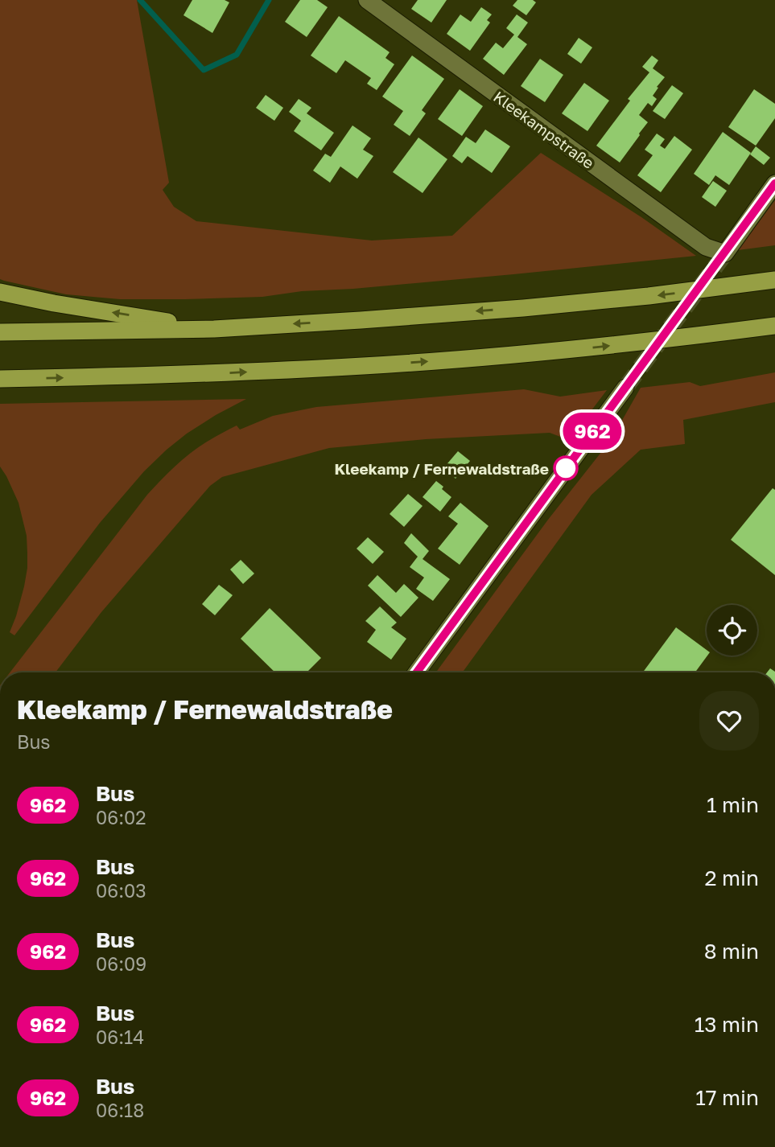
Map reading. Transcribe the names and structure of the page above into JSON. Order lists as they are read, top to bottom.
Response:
{
  "streets": {
    "street": ["Kleekampstraße"]
  },
  "places": ["Kleekamp / Fernewaldstraße"],
  "lines": ["bus line 962"],
  "page": {
    "on_map": "962",
    "heading": ["Kleekamp / Fernewaldstraße", "Bus"],
    "list": [
      {
        "mark": "962",
        "name": "Bus",
        "note": "06:02",
        "value": "1 min"
      },
      {
        "mark": "962",
        "name": "Bus",
        "note": "06:03",
        "value": "2 min"
      },
      {
        "mark": "962",
        "name": "Bus",
        "note": "06:09",
        "value": "8 min"
      },
      {
        "mark": "962",
        "name": "Bus",
        "note": "06:14",
        "value": "13 min"
      },
      {
        "mark": "962",
        "name": "Bus",
        "note": "06:18",
        "value": "17 min"
      }
    ]
  }
}
